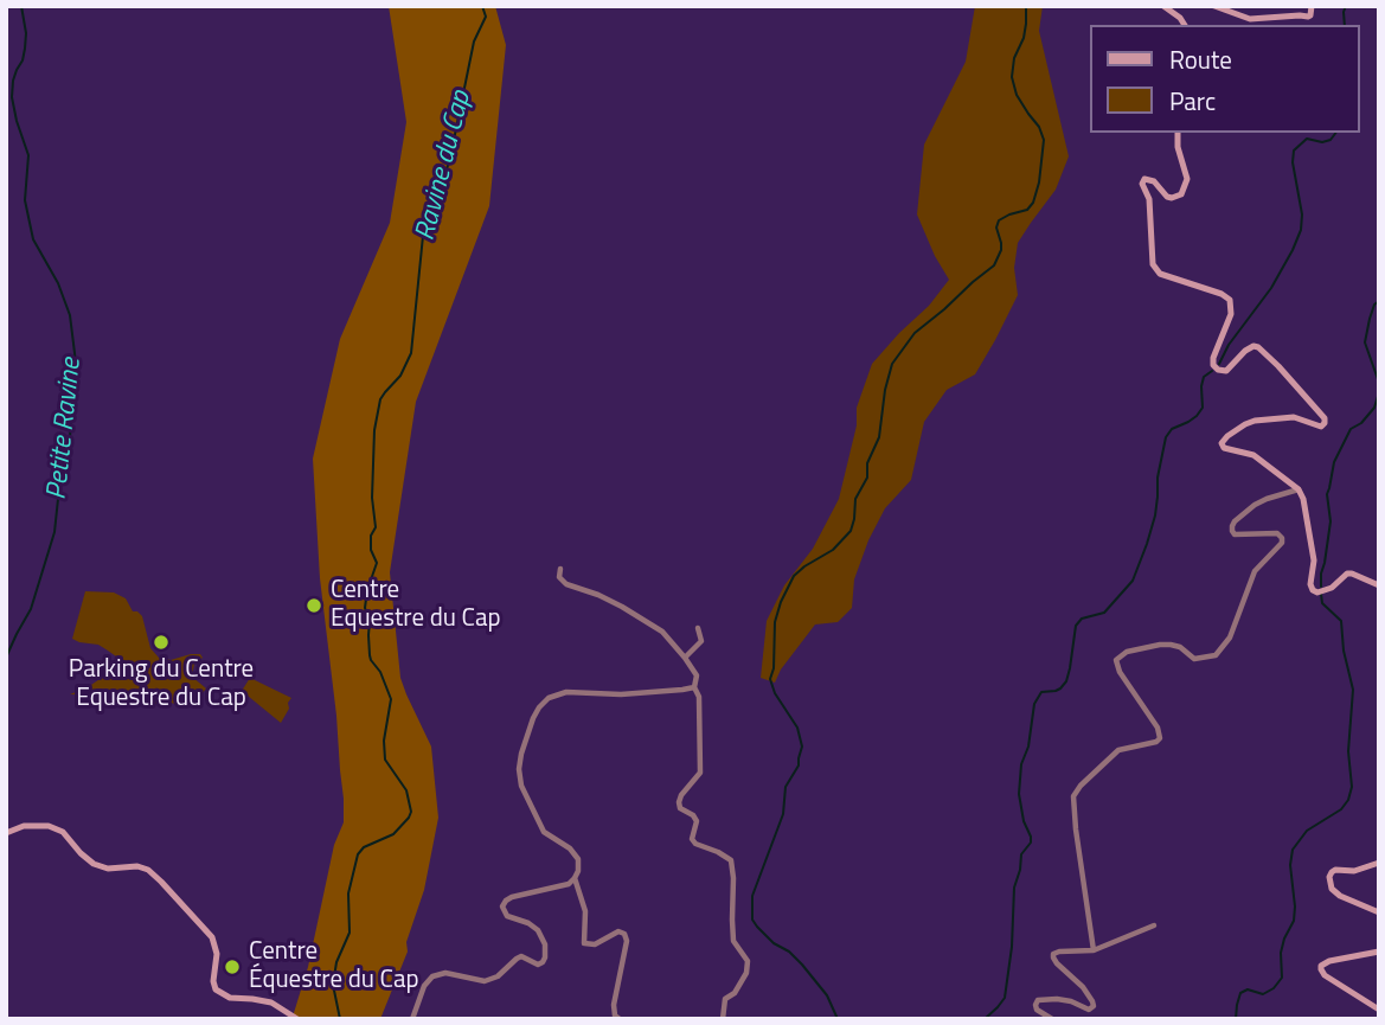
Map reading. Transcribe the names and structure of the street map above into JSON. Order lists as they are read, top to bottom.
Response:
{
  "water": ["Ravine du Cap", "Petite Ravine"],
  "places": ["Centre Equestre du Cap", "Parking du Centre Equestre du Cap", "Centre Équestre du Cap"],
  "legend": ["Route", "Parc"]
}
